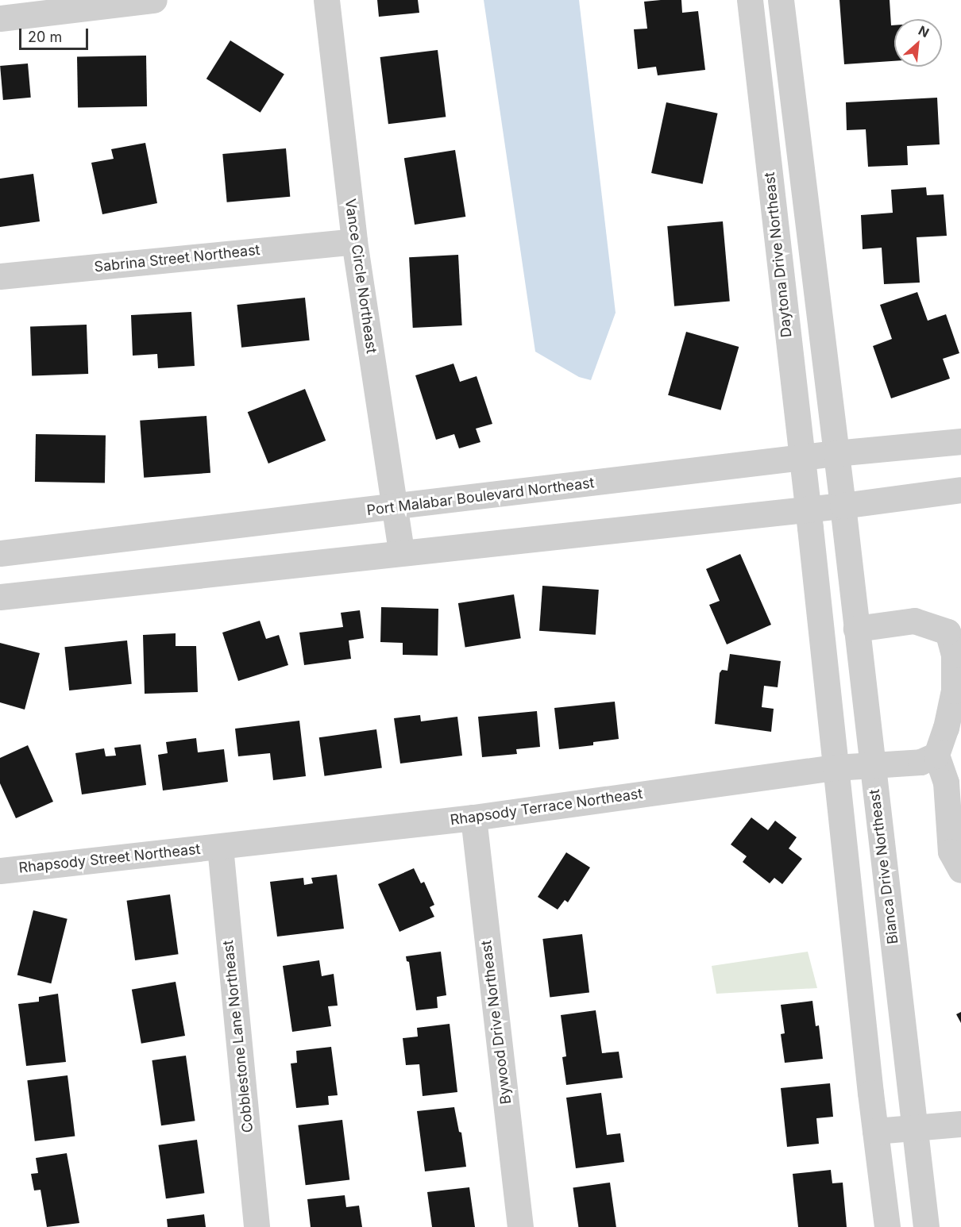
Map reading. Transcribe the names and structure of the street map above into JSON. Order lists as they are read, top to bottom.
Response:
{
  "streets": {
    "street": [
      "Daytona Drive Northeast",
      "Sabrina Street Northeast",
      "Vance Circle Northeast",
      "Port Malabar Boulevard Northeast",
      "Rhapsody Terrace Northeast",
      "Rhapsody Street Northeast",
      "Bianca Drive Northeast",
      "Bywood Drive Northeast",
      "Cobblestone Lane Northeast"
    ]
  },
  "crossings": [
    ["Daytona Drive Northeast", "Port Malabar Boulevard Northeast"],
    ["Sabrina Street Northeast", "Vance Circle Northeast"],
    ["Vance Circle Northeast", "Port Malabar Boulevard Northeast"],
    ["Rhapsody Terrace Northeast", "Rhapsody Street Northeast"],
    ["Rhapsody Terrace Northeast", "Bianca Drive Northeast"],
    ["Rhapsody Terrace Northeast", "Bywood Drive Northeast"],
    ["Rhapsody Terrace Northeast", "Cobblestone Lane Northeast"],
    ["Rhapsody Street Northeast", "Cobblestone Lane Northeast"]
  ],
  "scale_bar": "20 m",
  "north": "top right"
}
